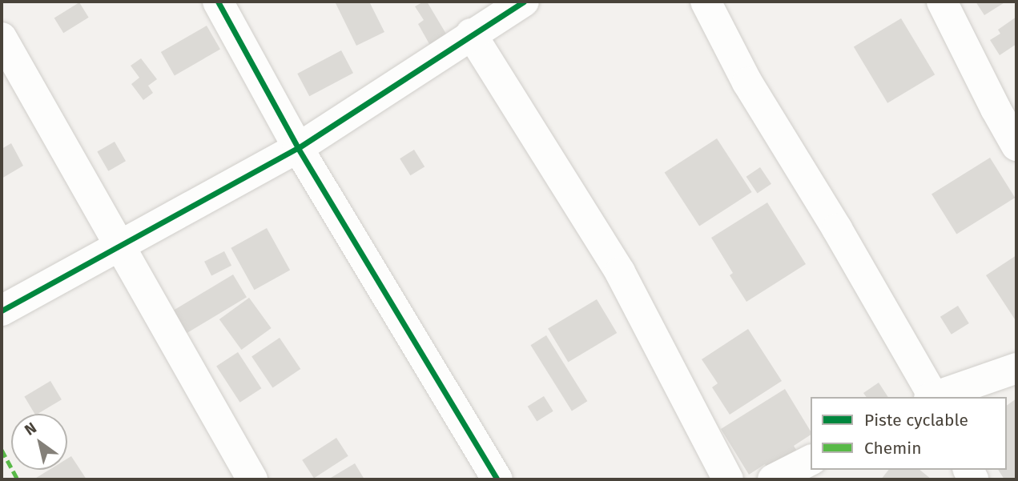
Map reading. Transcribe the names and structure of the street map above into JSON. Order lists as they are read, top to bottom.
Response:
{
  "legend": ["Piste cyclable", "Chemin"],
  "north": "top left"
}
